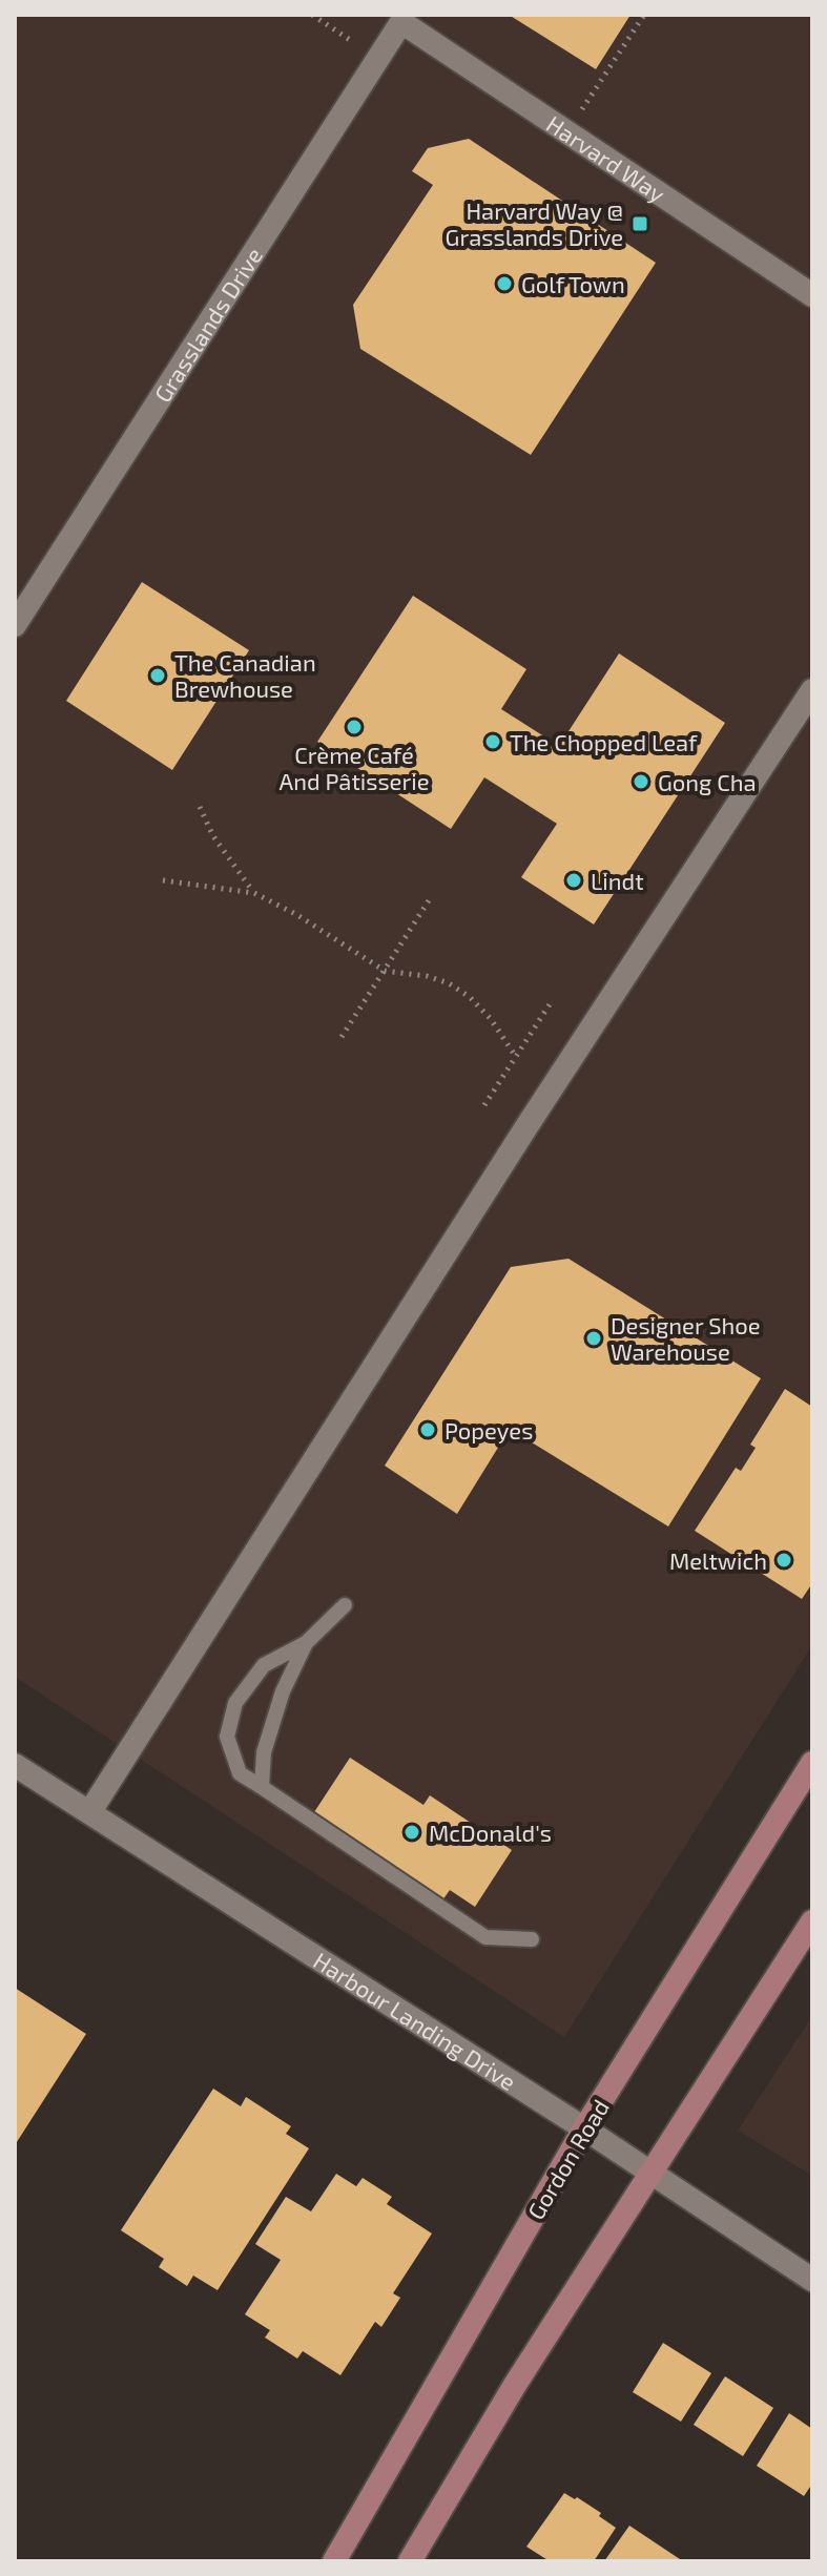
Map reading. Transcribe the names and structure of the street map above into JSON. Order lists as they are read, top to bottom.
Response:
{
  "streets": {
    "main road": ["Gordon Road"],
    "street": ["Harvard Way", "Grasslands Drive", "Harbour Landing Drive"]
  },
  "crossings": [
    ["Harvard Way", "Grasslands Drive"],
    ["Harbour Landing Drive", "Gordon Road"]
  ],
  "places": {
    "transit": ["Harvard Way @ Grasslands Drive"],
    "other": [
      "Golf Town",
      "The Canadian Brewhouse",
      "Crème Café And Pâtisserie",
      "The Chopped Leaf",
      "Gong Cha",
      "Lindt",
      "Designer Shoe Warehouse",
      "Popeyes",
      "Meltwich",
      "McDonald's"
    ]
  }
}
